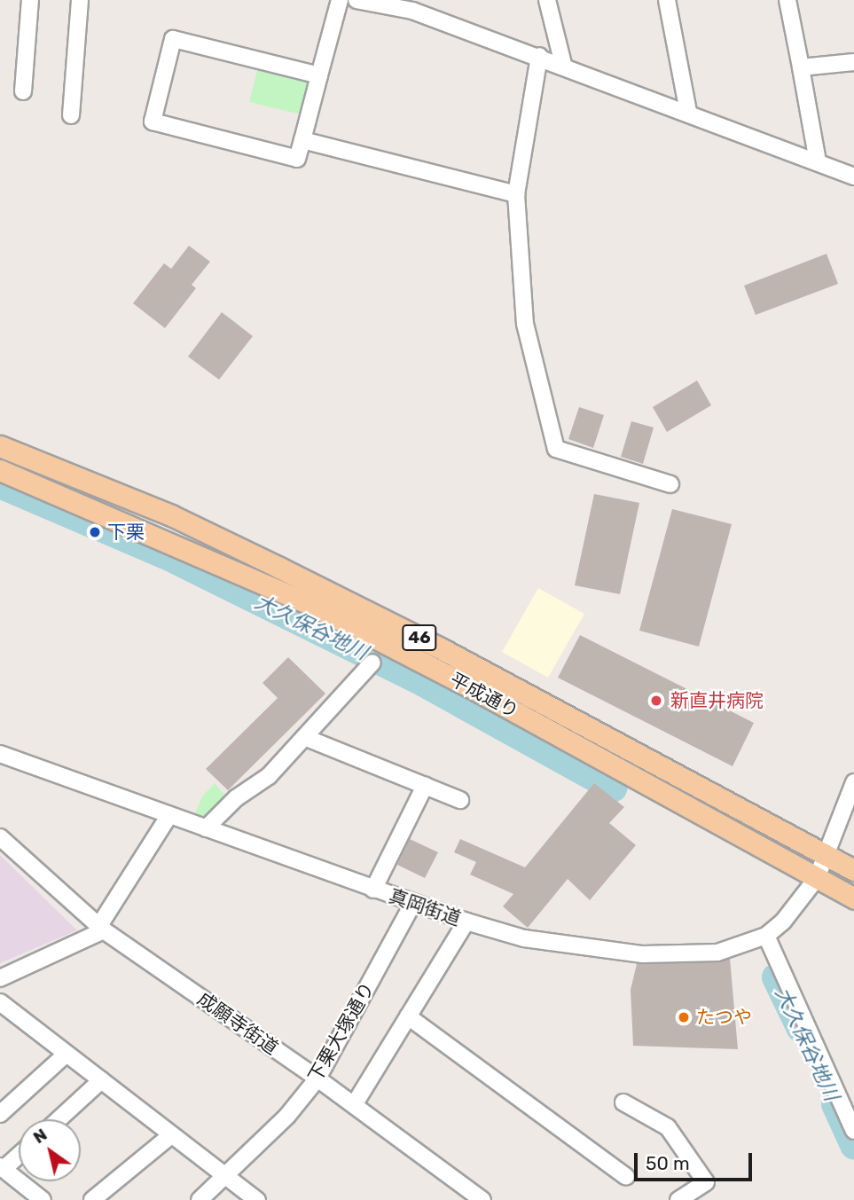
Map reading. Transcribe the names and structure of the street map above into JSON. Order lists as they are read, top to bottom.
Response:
{
  "streets": {
    "main road": ["46", "平成通り"],
    "street": ["真岡街道", "成願寺街道", "下栗大塚通り"]
  },
  "crossings": [
    ["平成通り", "真岡街道"],
    ["真岡街道", "下栗大塚通り"],
    ["成願寺街道", "下栗大塚通り"]
  ],
  "water": ["大久保谷地川"],
  "places": ["下栗", "新直井病院", "たつや"],
  "scale_bar": "50 m",
  "north": "top left"
}
